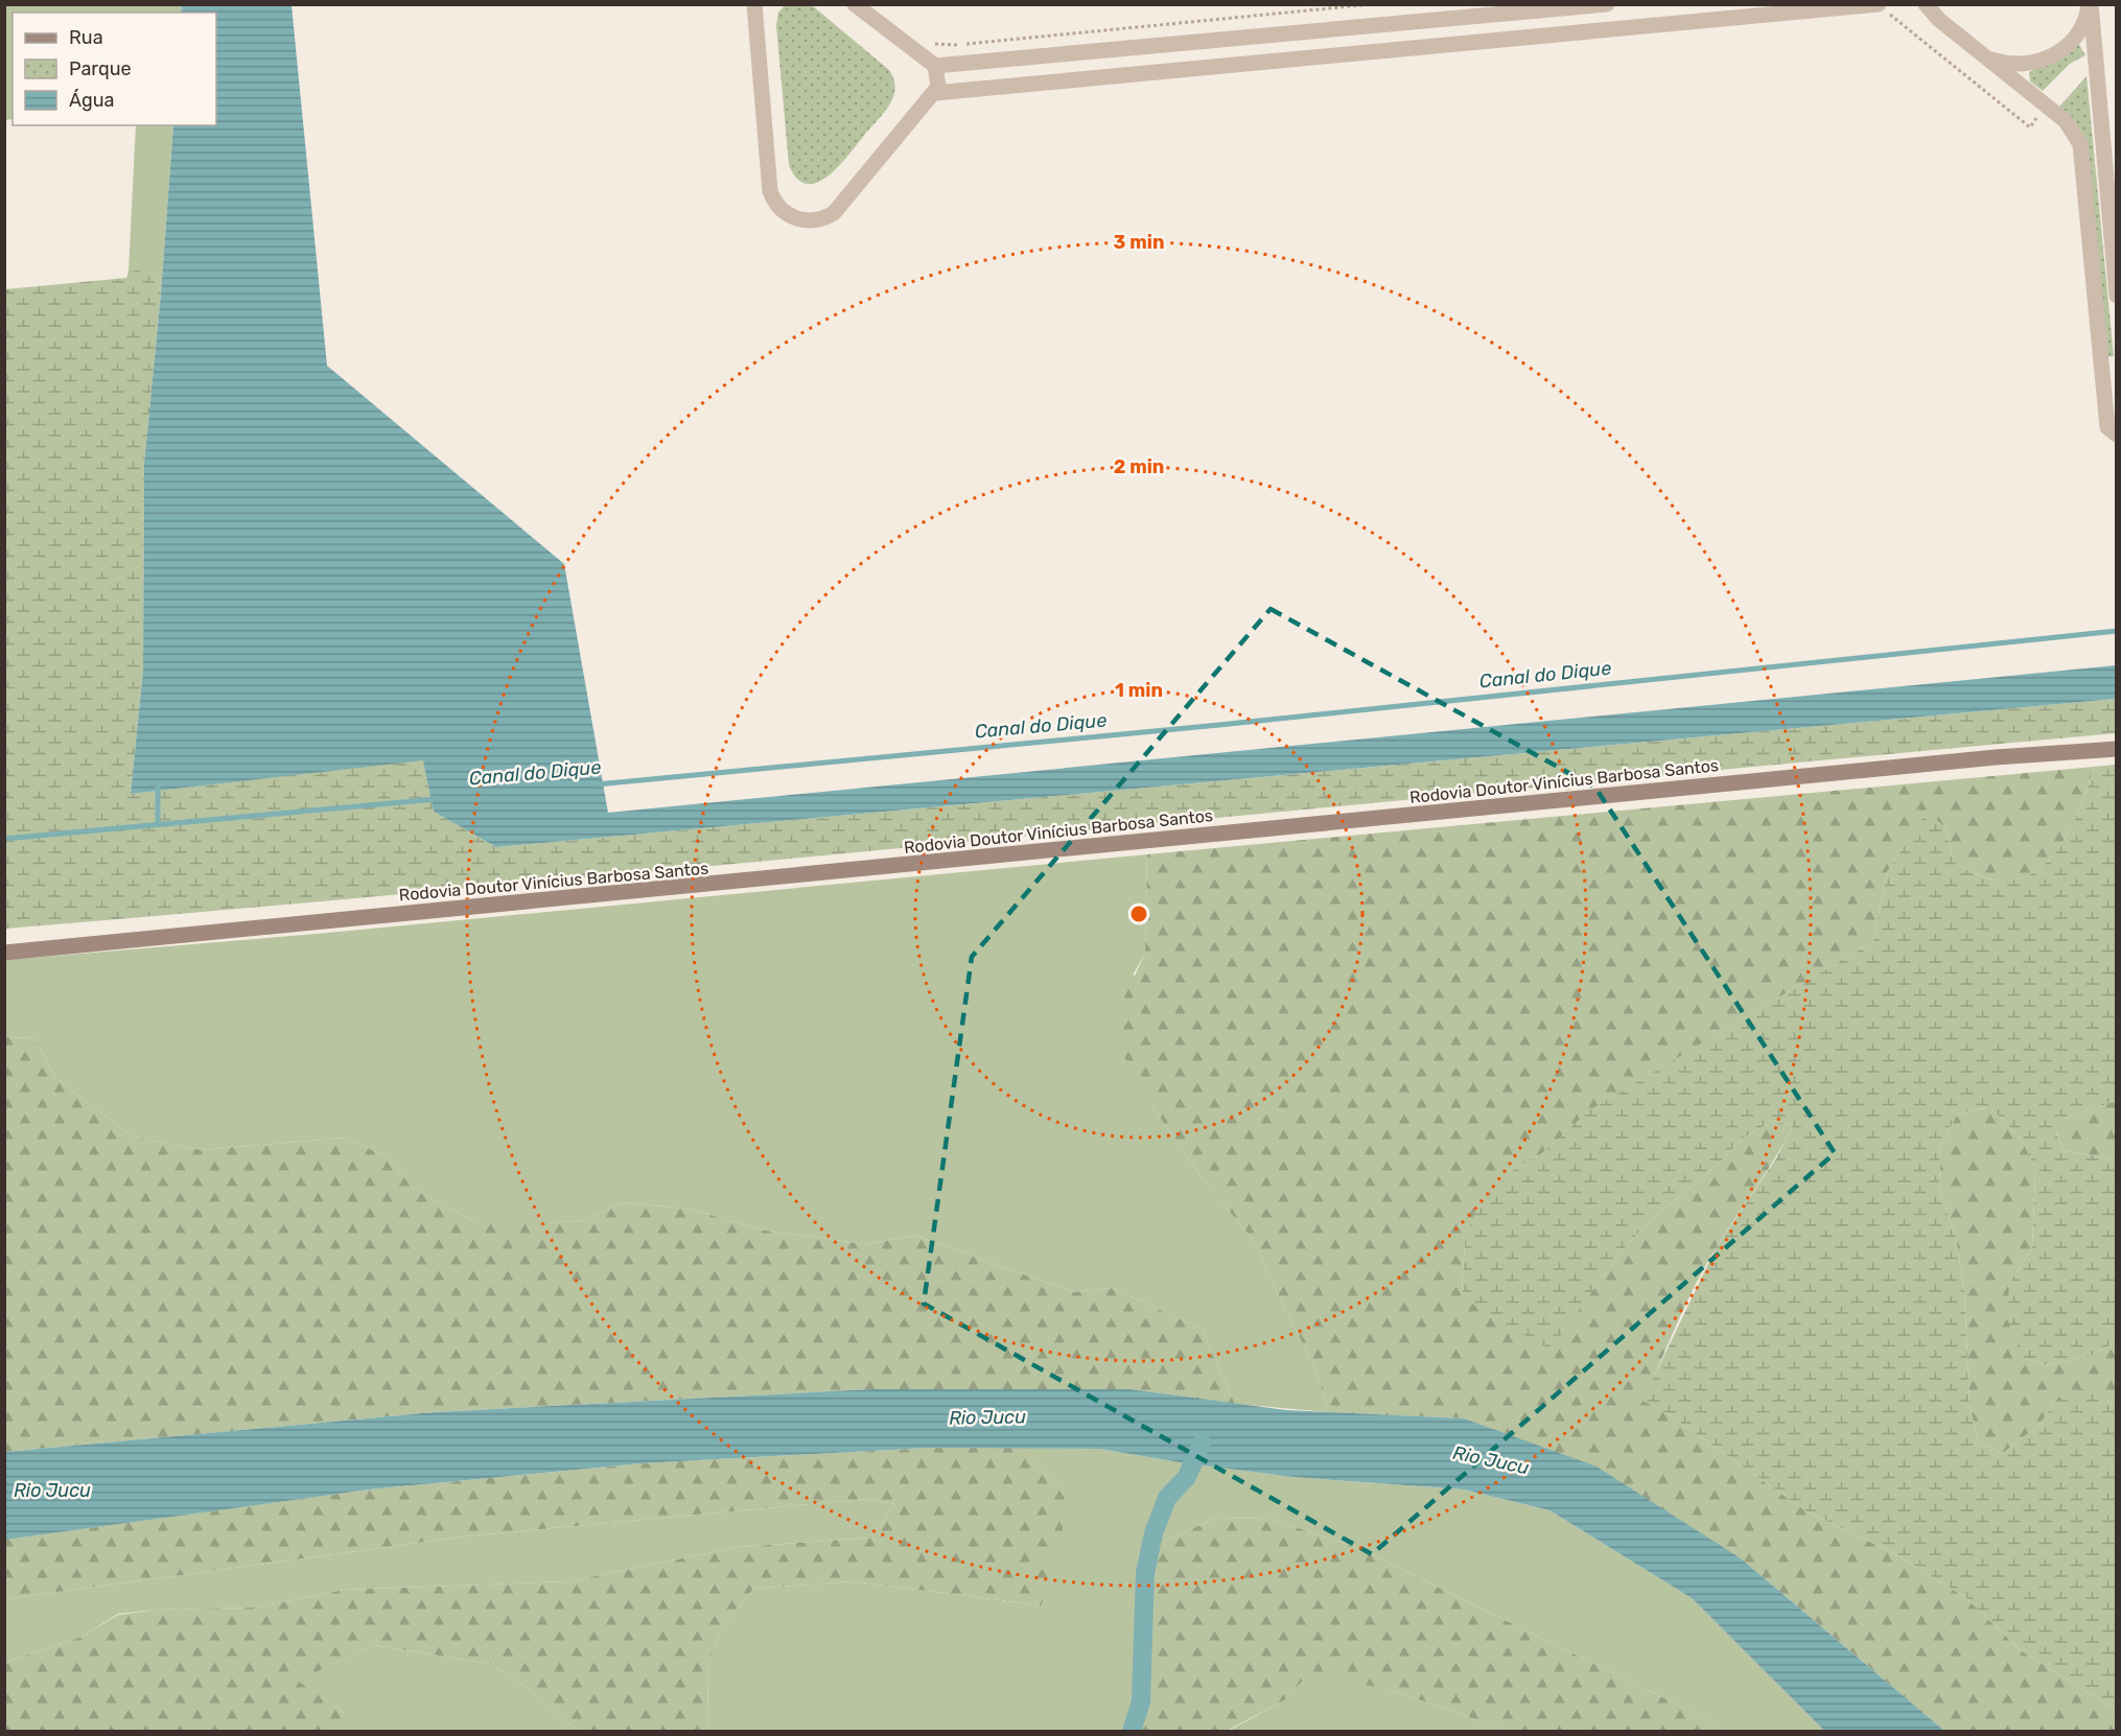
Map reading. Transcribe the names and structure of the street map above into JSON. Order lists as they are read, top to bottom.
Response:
{
  "streets": {
    "main road": ["Rodovia Doutor Vinícius Barbosa Santos"]
  },
  "water": ["Canal do Dique", "Rio Jucu"],
  "legend": ["Rua", "Parque", "Água"],
  "rings": ["3 min", "2 min", "1 min"]
}
